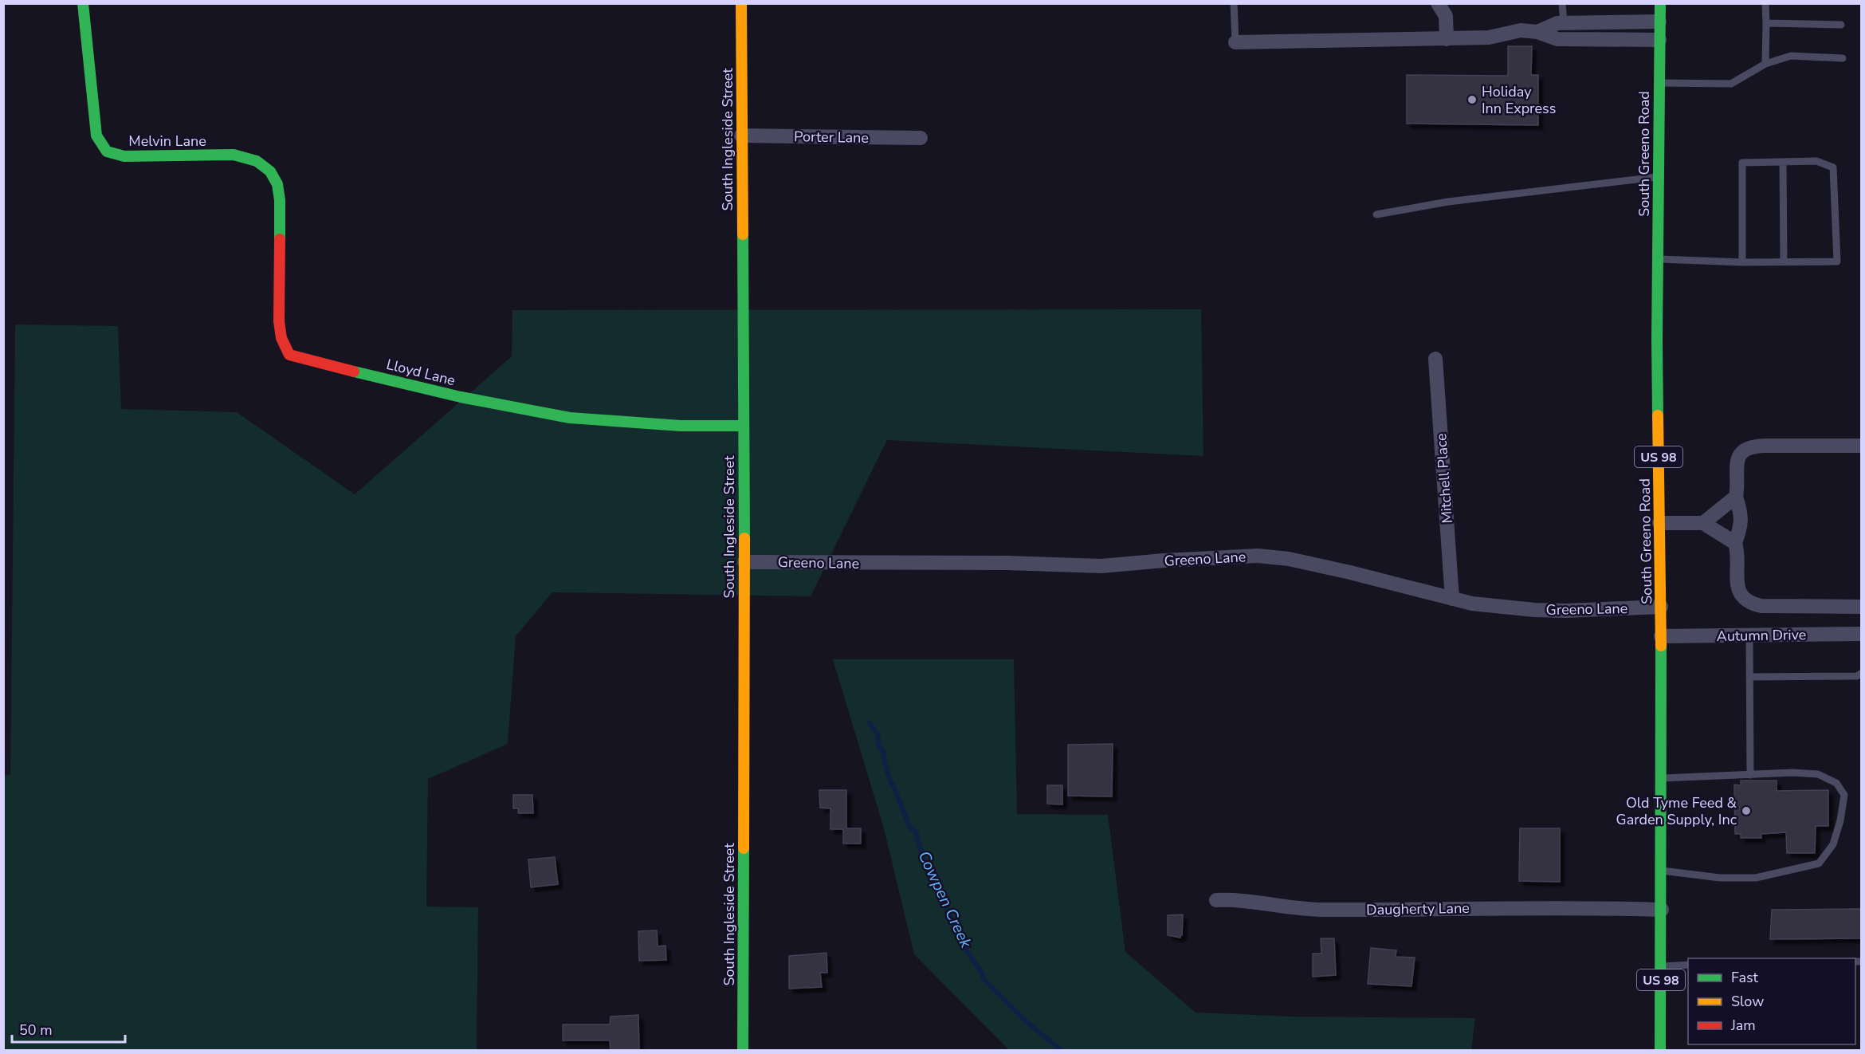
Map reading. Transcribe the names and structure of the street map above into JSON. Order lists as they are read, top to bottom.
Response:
{
  "streets": {
    "street": [
      "Porter Lane",
      "South Ingleside Street",
      "Melvin Lane",
      "South Greeno Road",
      "Lloyd Lane",
      "US 98",
      "Mitchell Place",
      "Greeno Lane",
      "Autumn Drive",
      "Daugherty Lane"
    ]
  },
  "crossings": [
    ["Porter Lane", "South Ingleside Street"],
    ["South Ingleside Street", "Lloyd Lane"],
    ["South Ingleside Street", "Greeno Lane"],
    ["Melvin Lane", "Lloyd Lane"],
    ["South Greeno Road", "Greeno Lane"],
    ["South Greeno Road", "Autumn Drive"],
    ["South Greeno Road", "Daugherty Lane"],
    ["Mitchell Place", "Greeno Lane"]
  ],
  "water": ["Cowpen Creek"],
  "places": ["Holiday Inn Express", "Old Tyme Feed & Garden Supply, Inc"],
  "legend": ["Fast", "Slow", "Jam"],
  "scale_bar": "50 m"
}
